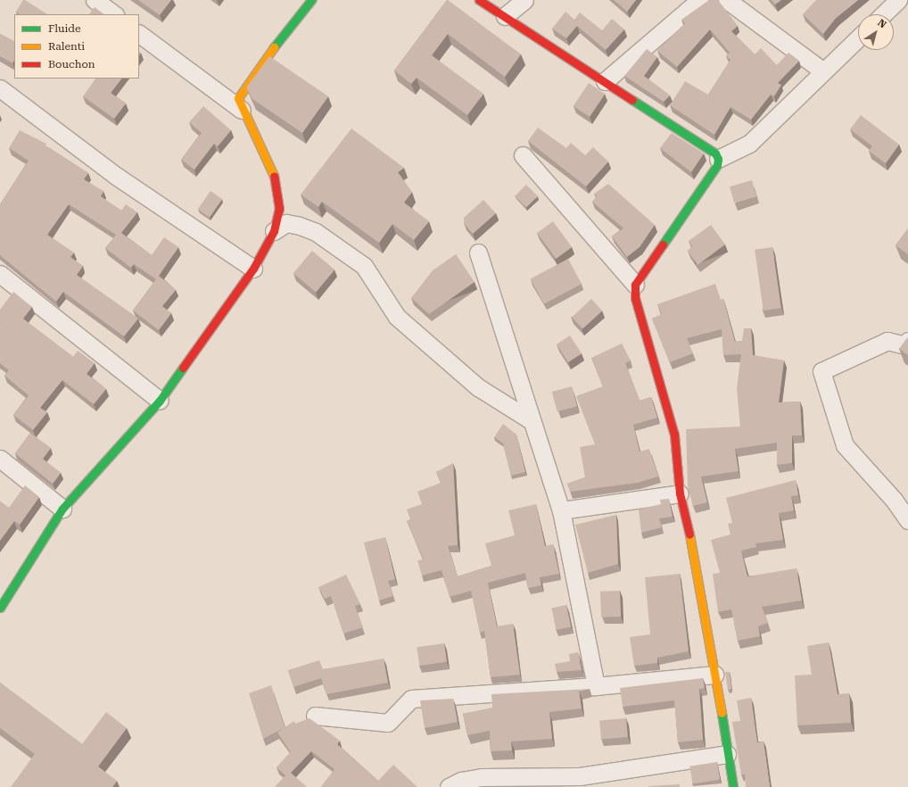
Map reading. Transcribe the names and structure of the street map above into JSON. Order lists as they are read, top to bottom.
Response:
{
  "legend": ["Fluide", "Ralenti", "Bouchon"],
  "north": "top right"
}
